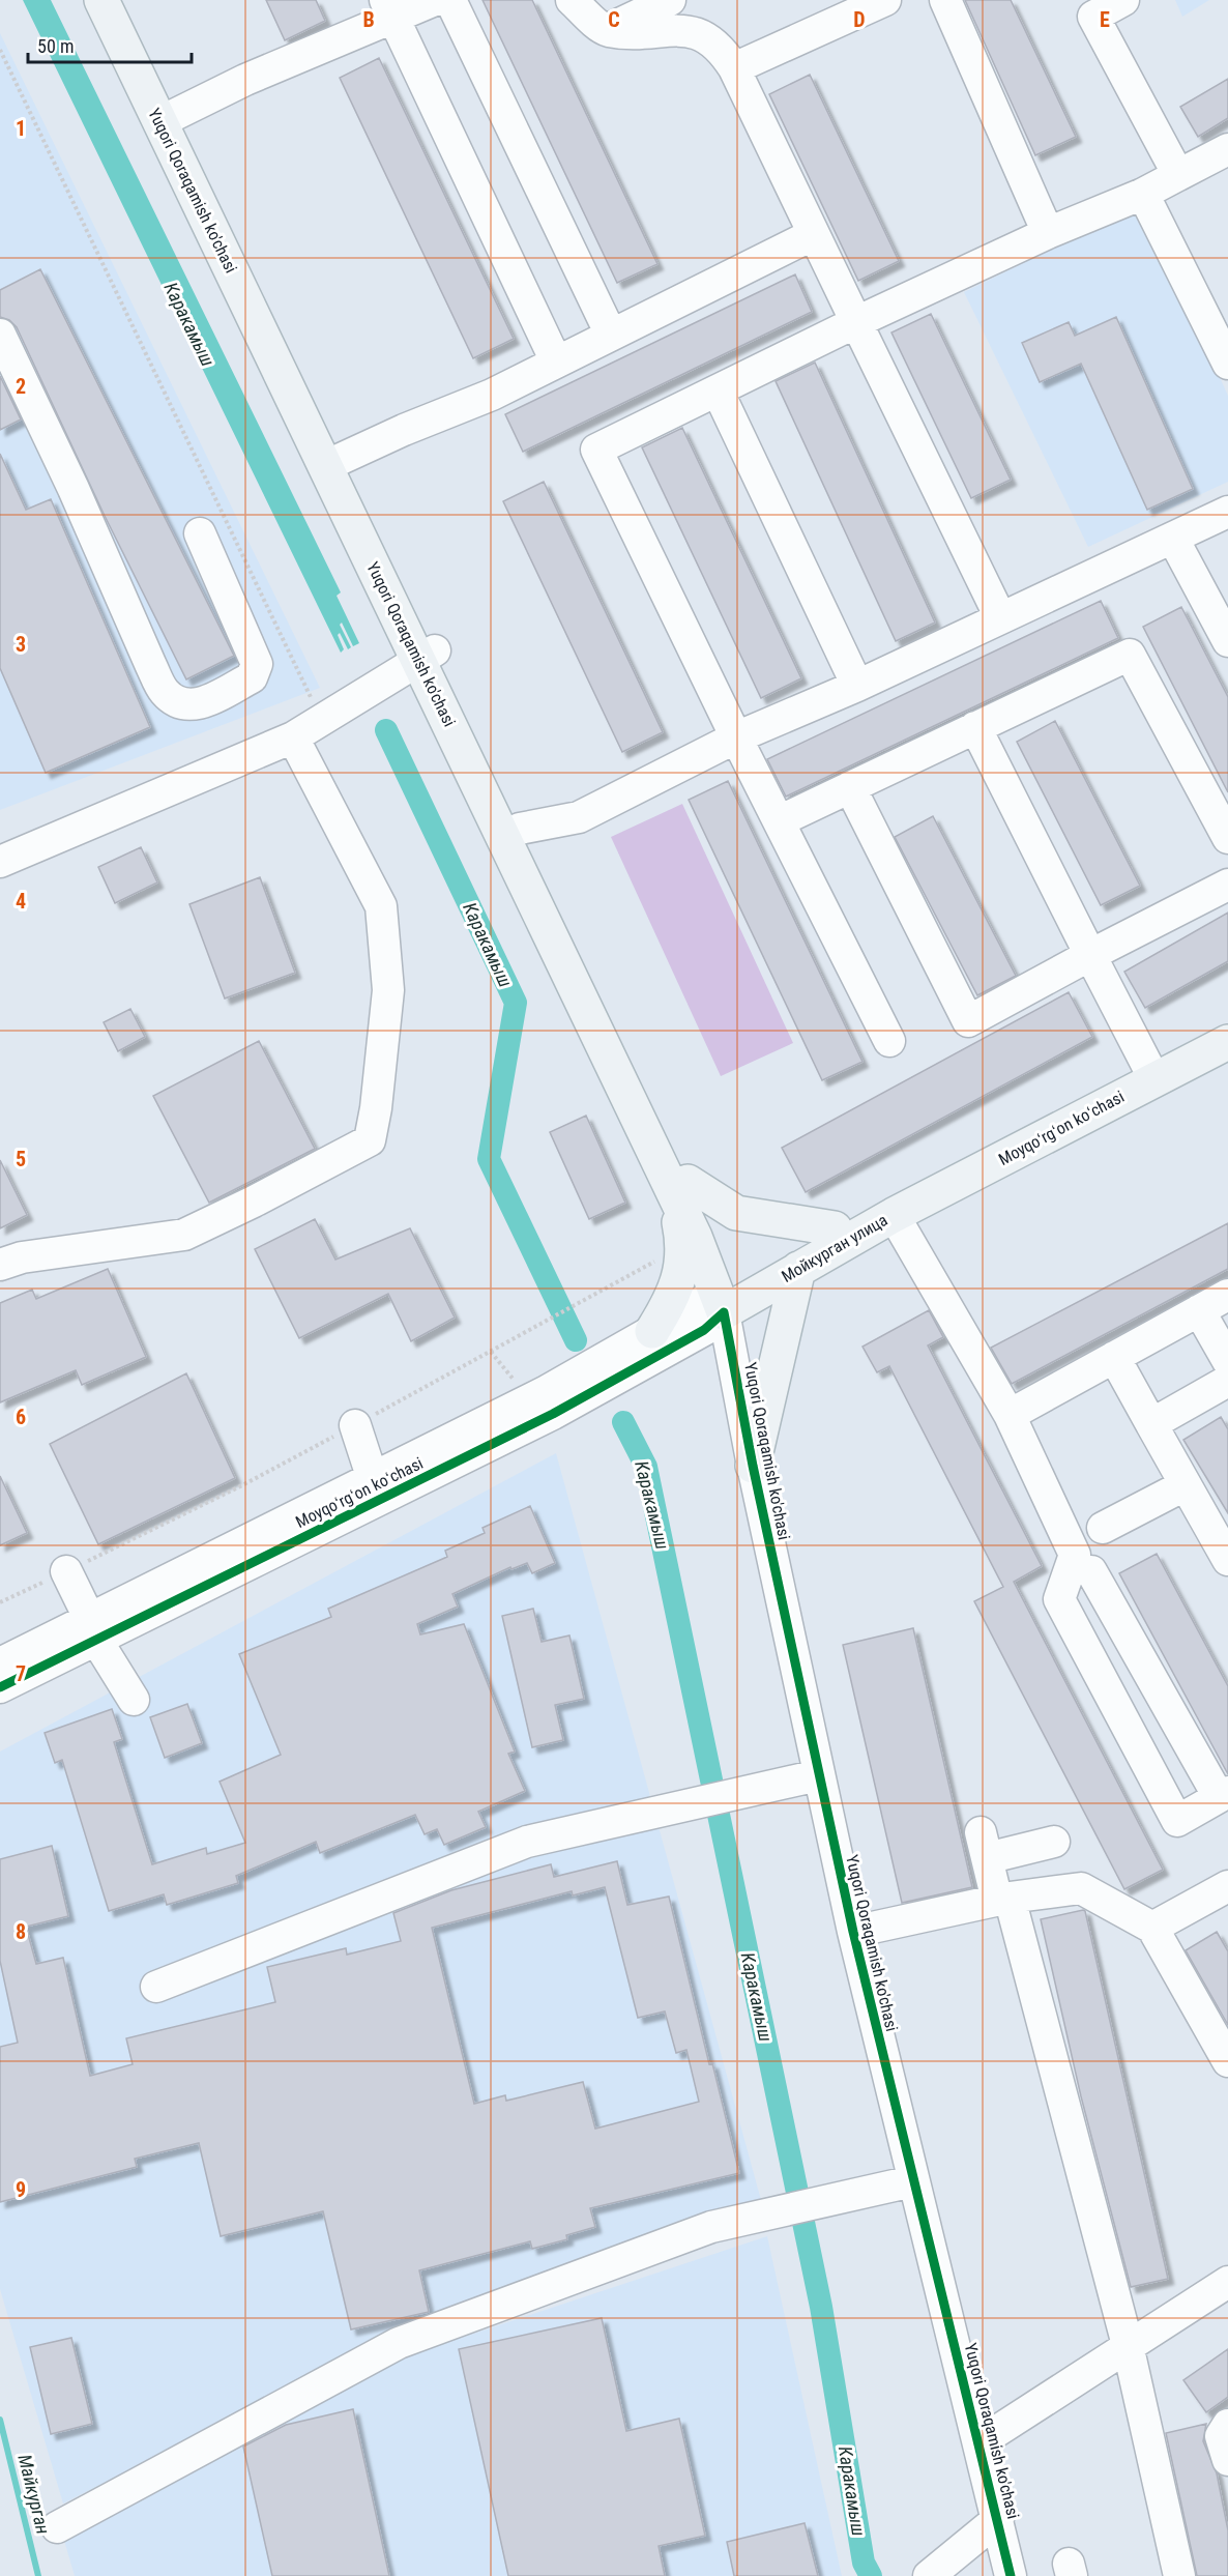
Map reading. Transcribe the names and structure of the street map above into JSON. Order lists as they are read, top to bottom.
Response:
{
  "streets": {
    "main road": ["Yuqori Qoraqamish ko'chasi", "Moyqoʻrgʻon koʻchasi", "Мойкурган улица"]
  },
  "crossings": [
    ["Yuqori Qoraqamish ko'chasi", "Moyqoʻrgʻon koʻchasi"],
    ["Yuqori Qoraqamish ko'chasi", "Мойкурган улица"],
    ["Moyqoʻrgʻon koʻchasi", "Мойкурган улица"]
  ],
  "water": ["Каракамыш", "Майкурган"],
  "scale_bar": "50 m",
  "grid": {
    "columns": [
      "B",
      "C",
      "D",
      "E"
    ],
    "rows": [
      "1",
      "2",
      "3",
      "4",
      "5",
      "6",
      "7",
      "8",
      "9"
    ]
  }
}
